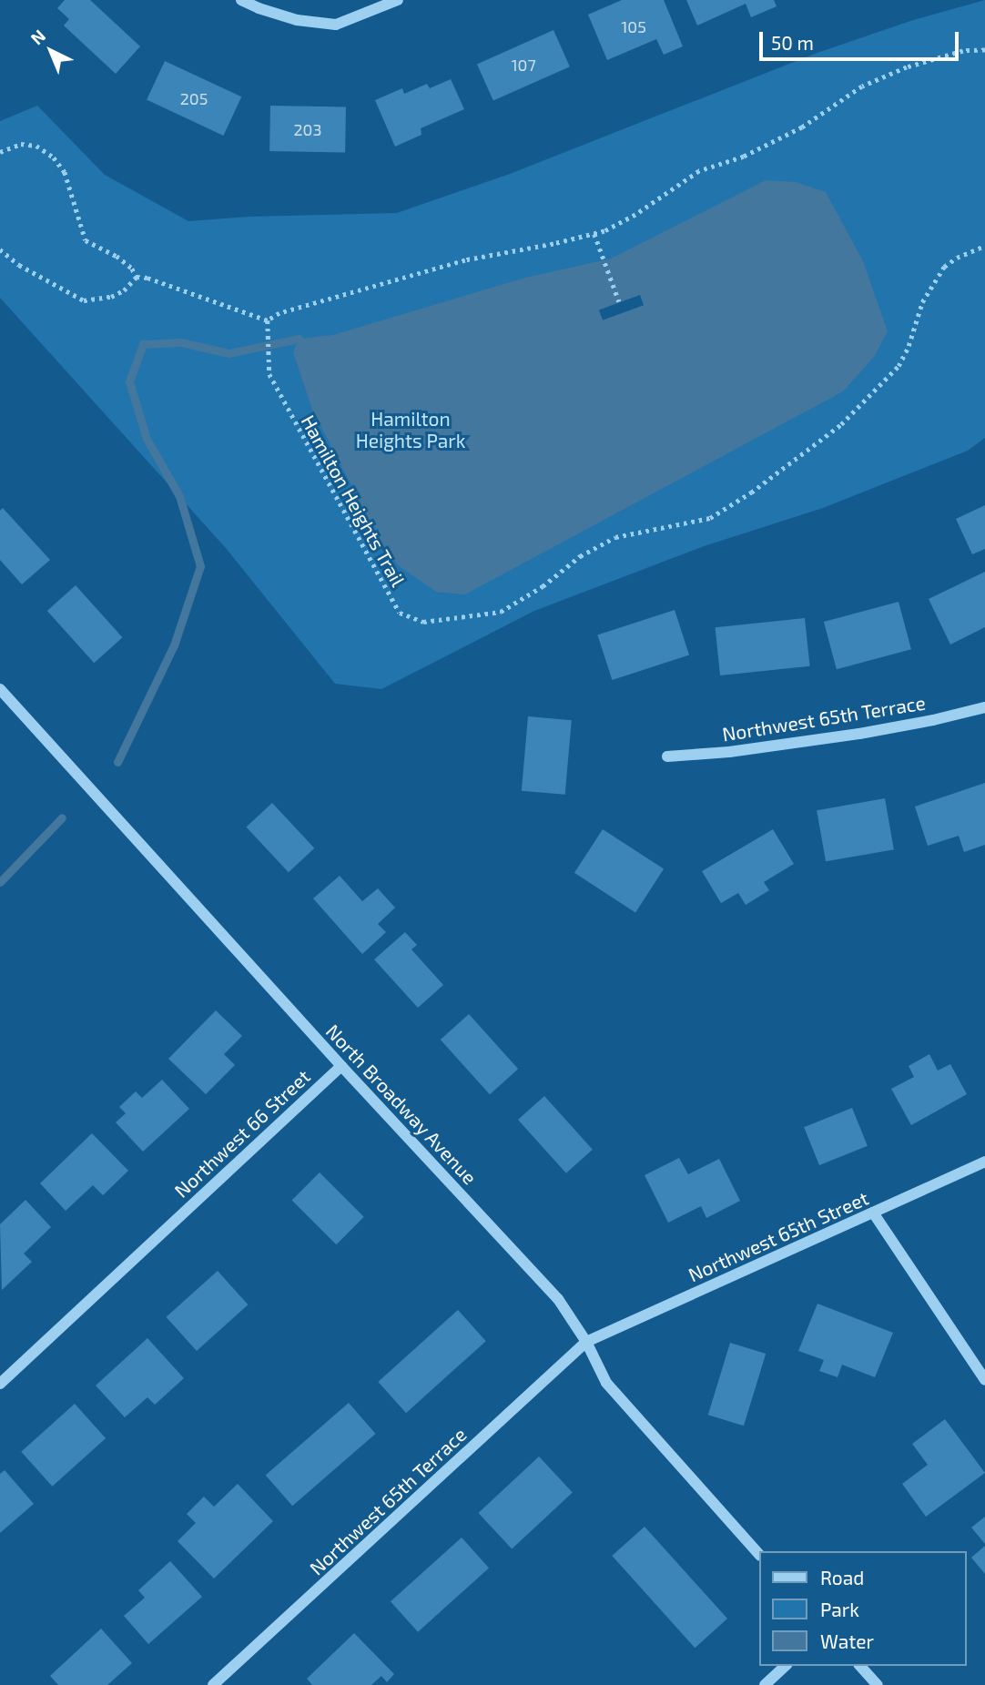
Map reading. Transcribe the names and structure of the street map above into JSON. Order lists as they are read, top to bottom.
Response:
{
  "streets": {
    "street": [
      "Northwest 65th Terrace",
      "North Broadway Avenue",
      "Northwest 66 Street",
      "Northwest 65th Street"
    ],
    "path": ["Hamilton Heights Trail"]
  },
  "crossings": [
    ["Northwest 65th Terrace", "North Broadway Avenue"],
    ["Northwest 65th Terrace", "Northwest 65th Street"],
    ["North Broadway Avenue", "Northwest 66 Street"],
    ["North Broadway Avenue", "Northwest 65th Street"]
  ],
  "parks": ["Hamilton Heights Park"],
  "house_numbers": [
    "105",
    "107",
    "205",
    "203"
  ],
  "legend": ["Road", "Park", "Water"],
  "scale_bar": "50 m",
  "north": "top left"
}
